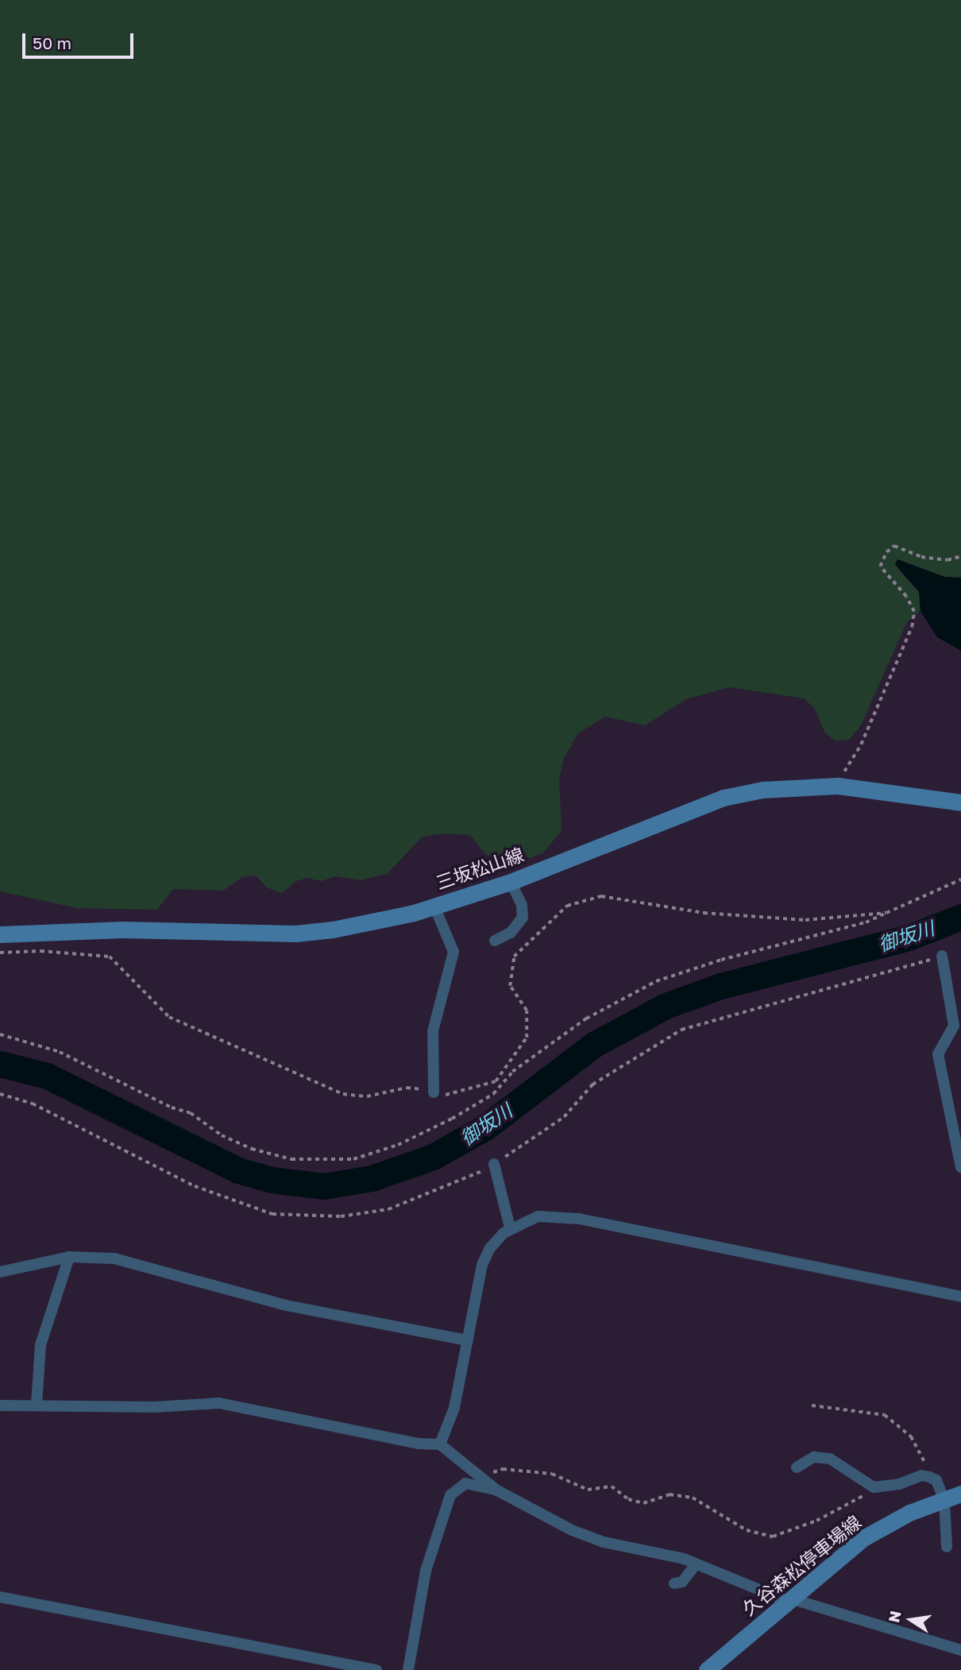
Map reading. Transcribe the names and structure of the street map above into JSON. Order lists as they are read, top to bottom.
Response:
{
  "streets": {
    "main road": ["三坂松山線", "久谷森松停車場線"]
  },
  "water": ["御坂川"],
  "scale_bar": "50 m",
  "north": "left"
}
